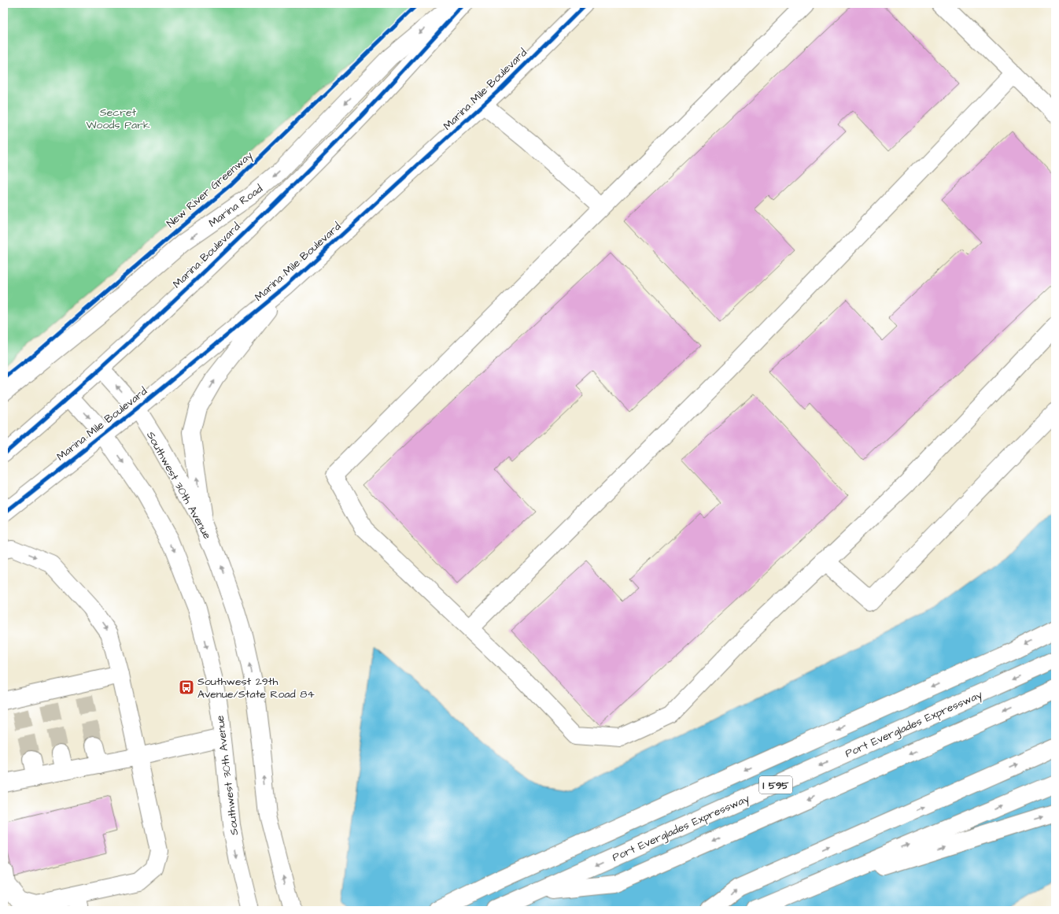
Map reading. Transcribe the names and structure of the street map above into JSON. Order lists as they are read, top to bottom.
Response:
{
  "streets": {
    "main road": [
      "Marina Mile Boulevard",
      "Marina Road",
      "Marina Boulevard",
      "Southwest 30th Avenue",
      "Port Everglades Expressway",
      "I 595"
    ],
    "cycle path": ["New River Greenway"]
  },
  "crossings": [
    ["Marina Mile Boulevard", "Southwest 30th Avenue"],
    ["Marina Boulevard", "Southwest 30th Avenue"]
  ],
  "one_way": ["Marina Road"],
  "parks": ["Secret Woods Park"],
  "places": {
    "bus stop": ["Southwest 29th Avenue/State Road 84"]
  }
}
